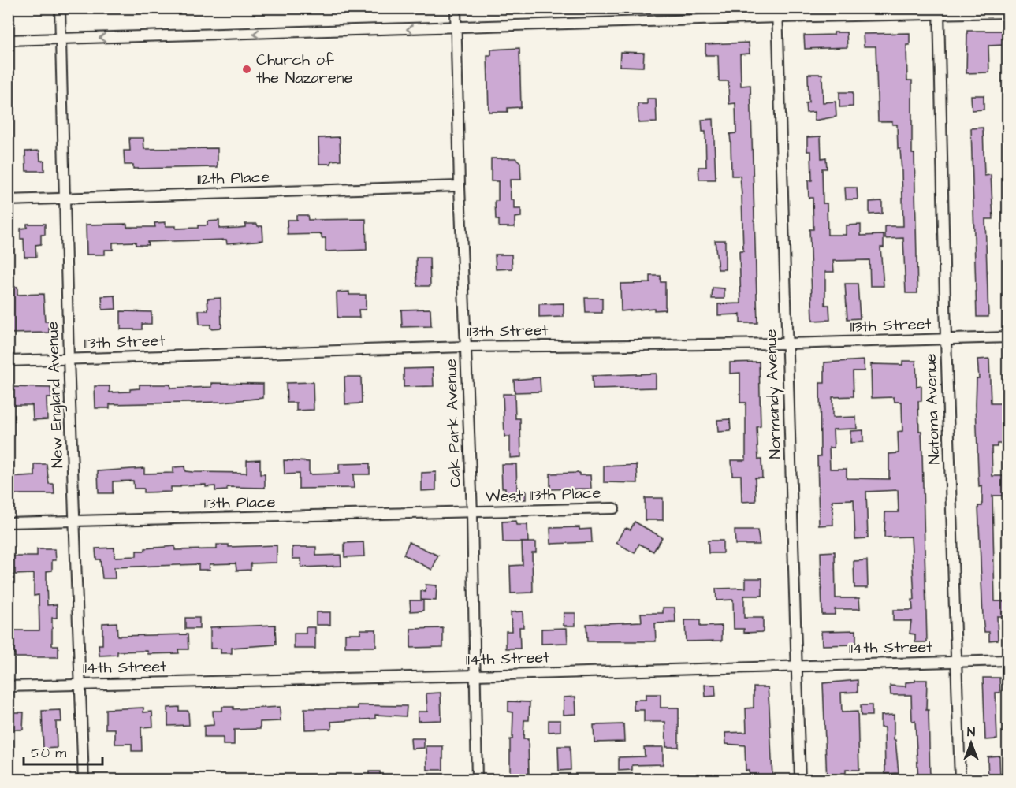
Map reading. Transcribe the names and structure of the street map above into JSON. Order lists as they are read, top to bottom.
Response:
{
  "streets": {
    "street": [
      "112th Place",
      "113th Street",
      "Normandy Avenue",
      "New England Avenue",
      "Natoma Avenue",
      "Oak Park Avenue",
      "West 113th Place",
      "113th Place",
      "114th Street"
    ]
  },
  "crossings": [
    ["112th Place", "New England Avenue"],
    ["112th Place", "Oak Park Avenue"],
    ["113th Street", "Normandy Avenue"],
    ["113th Street", "New England Avenue"],
    ["113th Street", "Natoma Avenue"],
    ["113th Street", "Oak Park Avenue"],
    ["Normandy Avenue", "114th Street"],
    ["New England Avenue", "113th Place"],
    ["New England Avenue", "114th Street"],
    ["Natoma Avenue", "114th Street"],
    ["Oak Park Avenue", "West 113th Place"],
    ["Oak Park Avenue", "113th Place"],
    ["Oak Park Avenue", "114th Street"],
    ["West 113th Place", "113th Place"]
  ],
  "places": ["Church of the Nazarene"],
  "scale_bar": "50 m",
  "north": "top"
}
